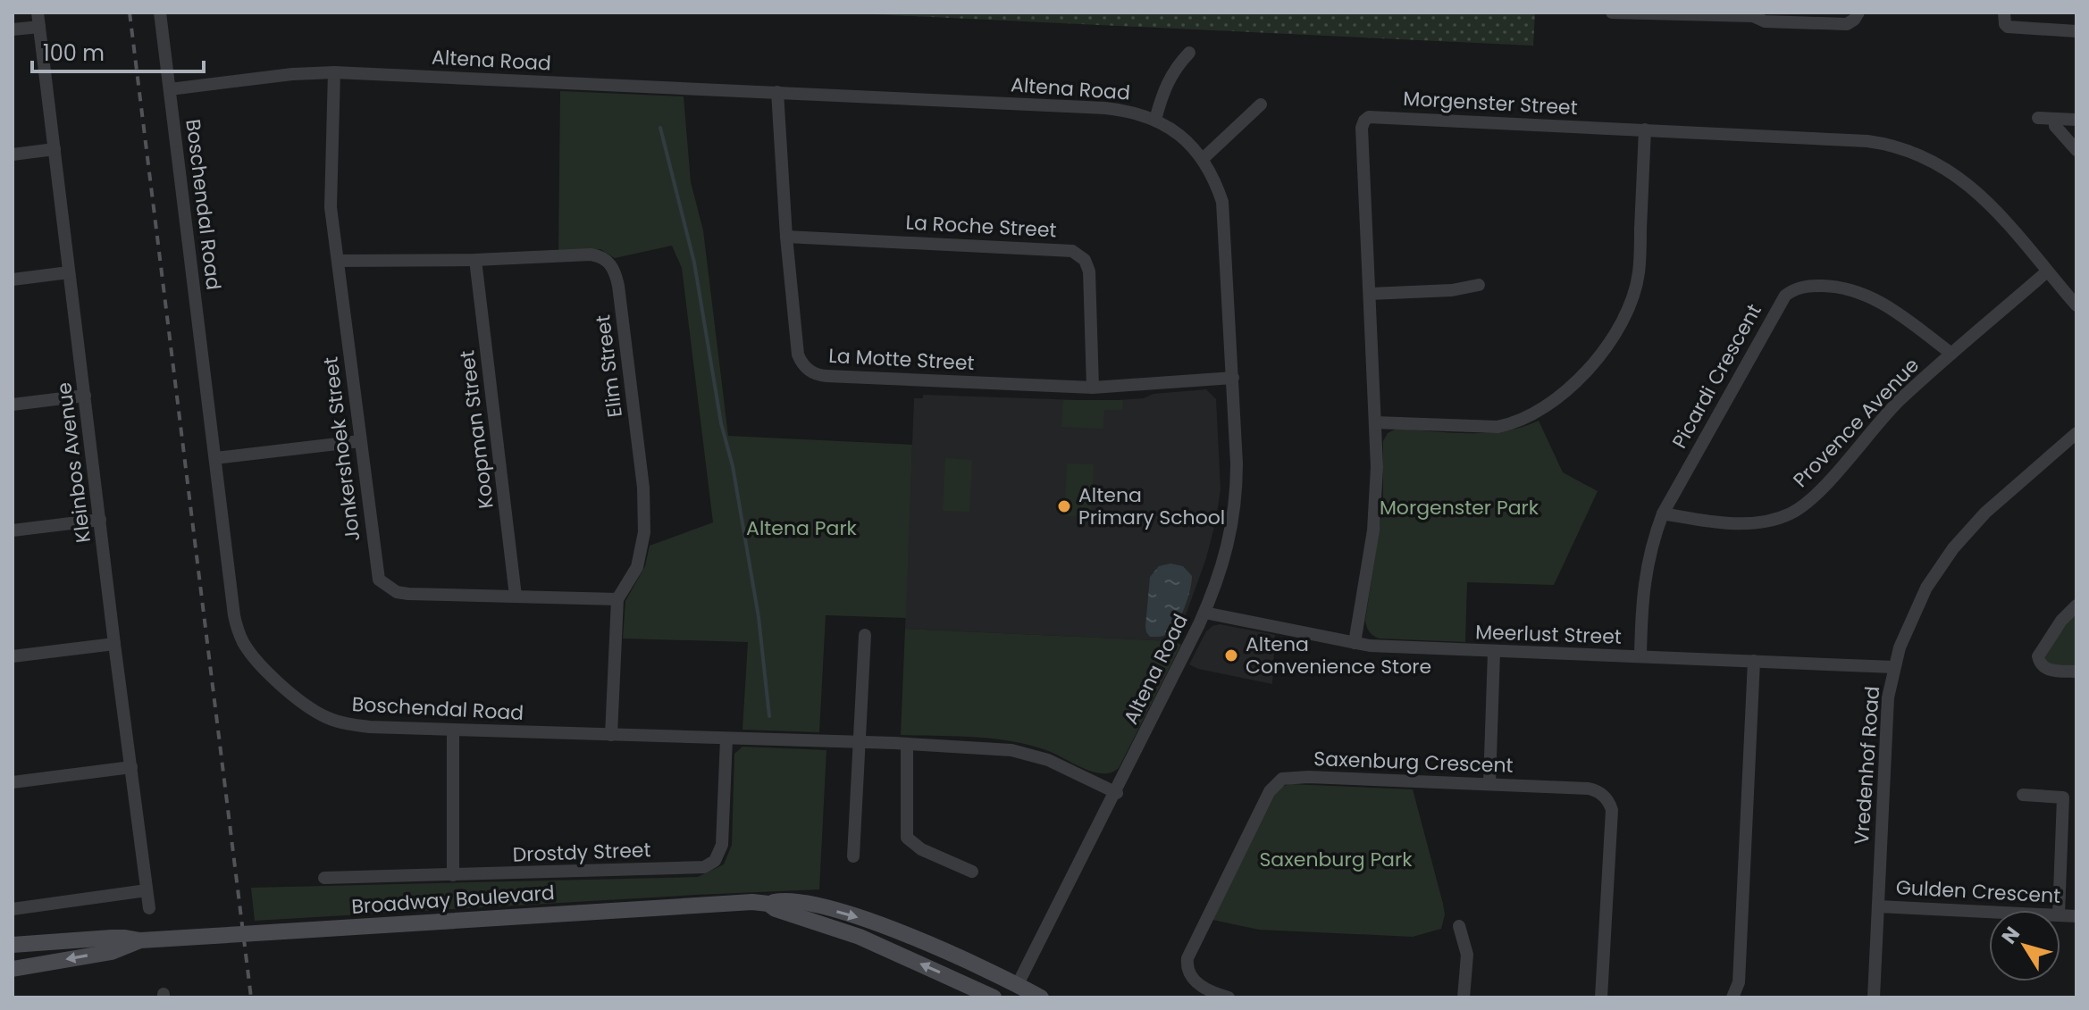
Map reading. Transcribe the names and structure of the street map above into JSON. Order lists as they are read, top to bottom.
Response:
{
  "streets": {
    "main road": ["Broadway Boulevard"],
    "street": [
      "Altena Road",
      "Morgenster Street",
      "Boschendal Road",
      "La Roche Street",
      "La Motte Street",
      "Elim Street",
      "Picardi Crescent",
      "Provence Avenue",
      "Koopman Street",
      "Jonkershoek Street",
      "Kleinbos Avenue",
      "Meerlust Street",
      "Saxenburg Crescent",
      "Vredenhof Road",
      "Drostdy Street",
      "Gulden Crescent"
    ]
  },
  "crossings": [
    ["Altena Road", "Boschendal Road"],
    ["Altena Road", "La Motte Street"],
    ["Altena Road", "Jonkershoek Street"],
    ["Altena Road", "Meerlust Street"],
    ["Altena Road", "Broadway Boulevard"],
    ["Morgenster Street", "Provence Avenue"],
    ["Morgenster Street", "Meerlust Street"],
    ["Boschendal Road", "Elim Street"],
    ["Boschendal Road", "Drostdy Street"],
    ["La Roche Street", "La Motte Street"],
    ["Elim Street", "Koopman Street"],
    ["Elim Street", "Jonkershoek Street"],
    ["Picardi Crescent", "Provence Avenue"],
    ["Picardi Crescent", "Meerlust Street"],
    ["Koopman Street", "Jonkershoek Street"],
    ["Meerlust Street", "Vredenhof Road"],
    ["Vredenhof Road", "Gulden Crescent"]
  ],
  "parks": ["Morgenster Park", "Altena Park", "Saxenburg Park"],
  "places": ["Altena Primary School", "Altena Convenience Store"],
  "scale_bar": "100 m",
  "north": "top left"
}
